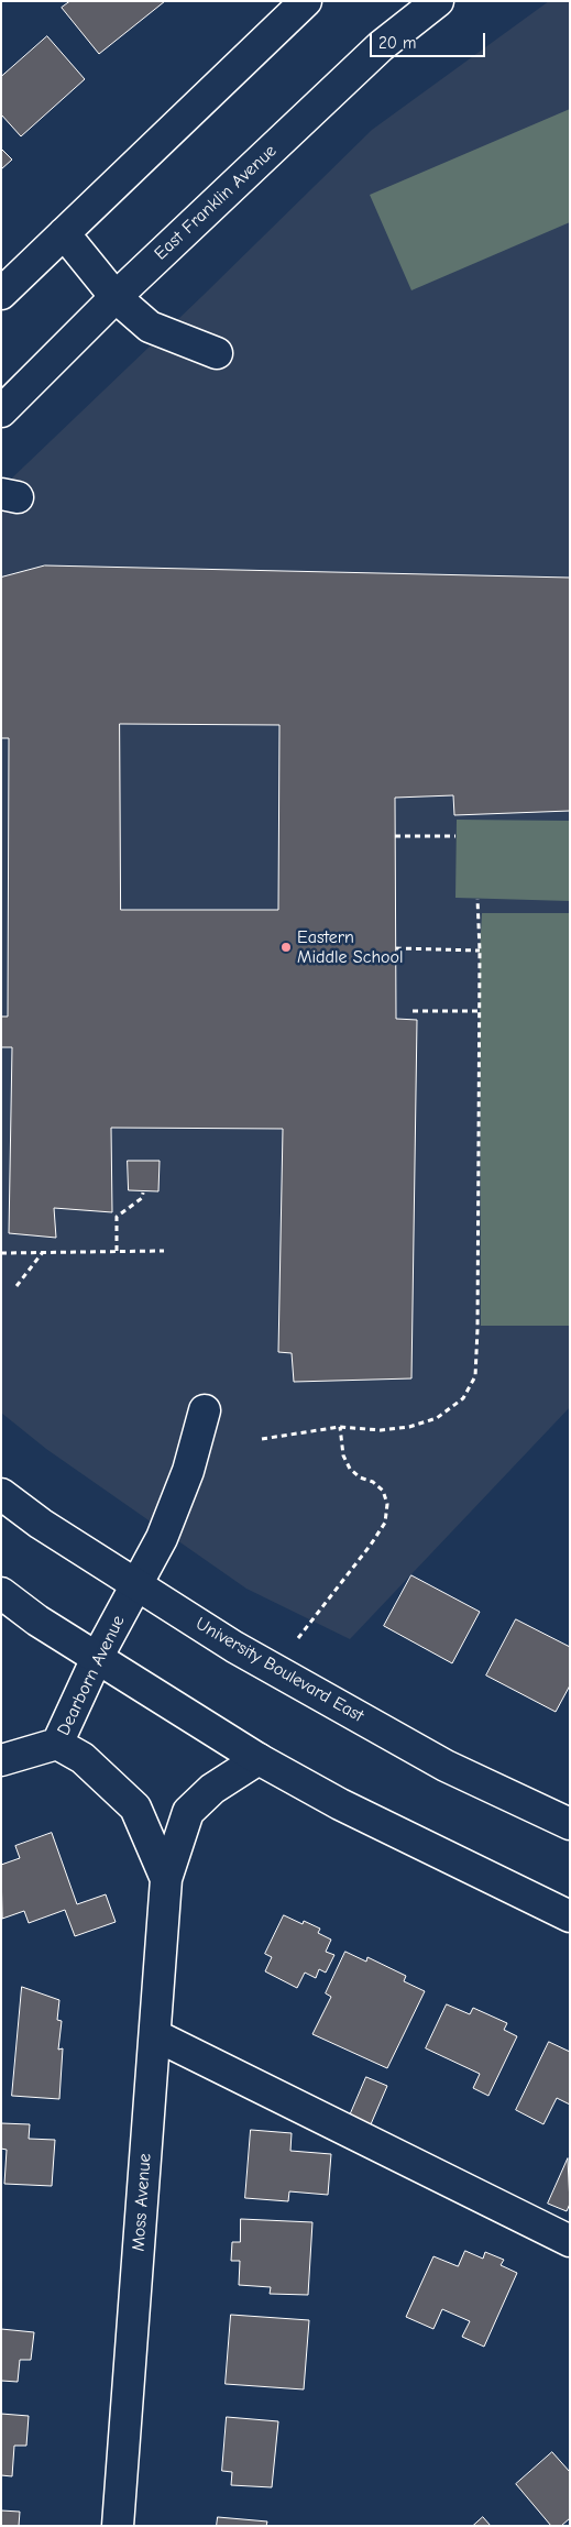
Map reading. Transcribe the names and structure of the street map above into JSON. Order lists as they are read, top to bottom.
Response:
{
  "streets": {
    "street": [
      "East Franklin Avenue",
      "University Boulevard East",
      "Dearborn Avenue",
      "Moss Avenue"
    ]
  },
  "crossings": [
    ["University Boulevard East", "Dearborn Avenue"],
    ["Dearborn Avenue", "Moss Avenue"]
  ],
  "places": ["Eastern Middle School"],
  "scale_bar": "20 m"
}
